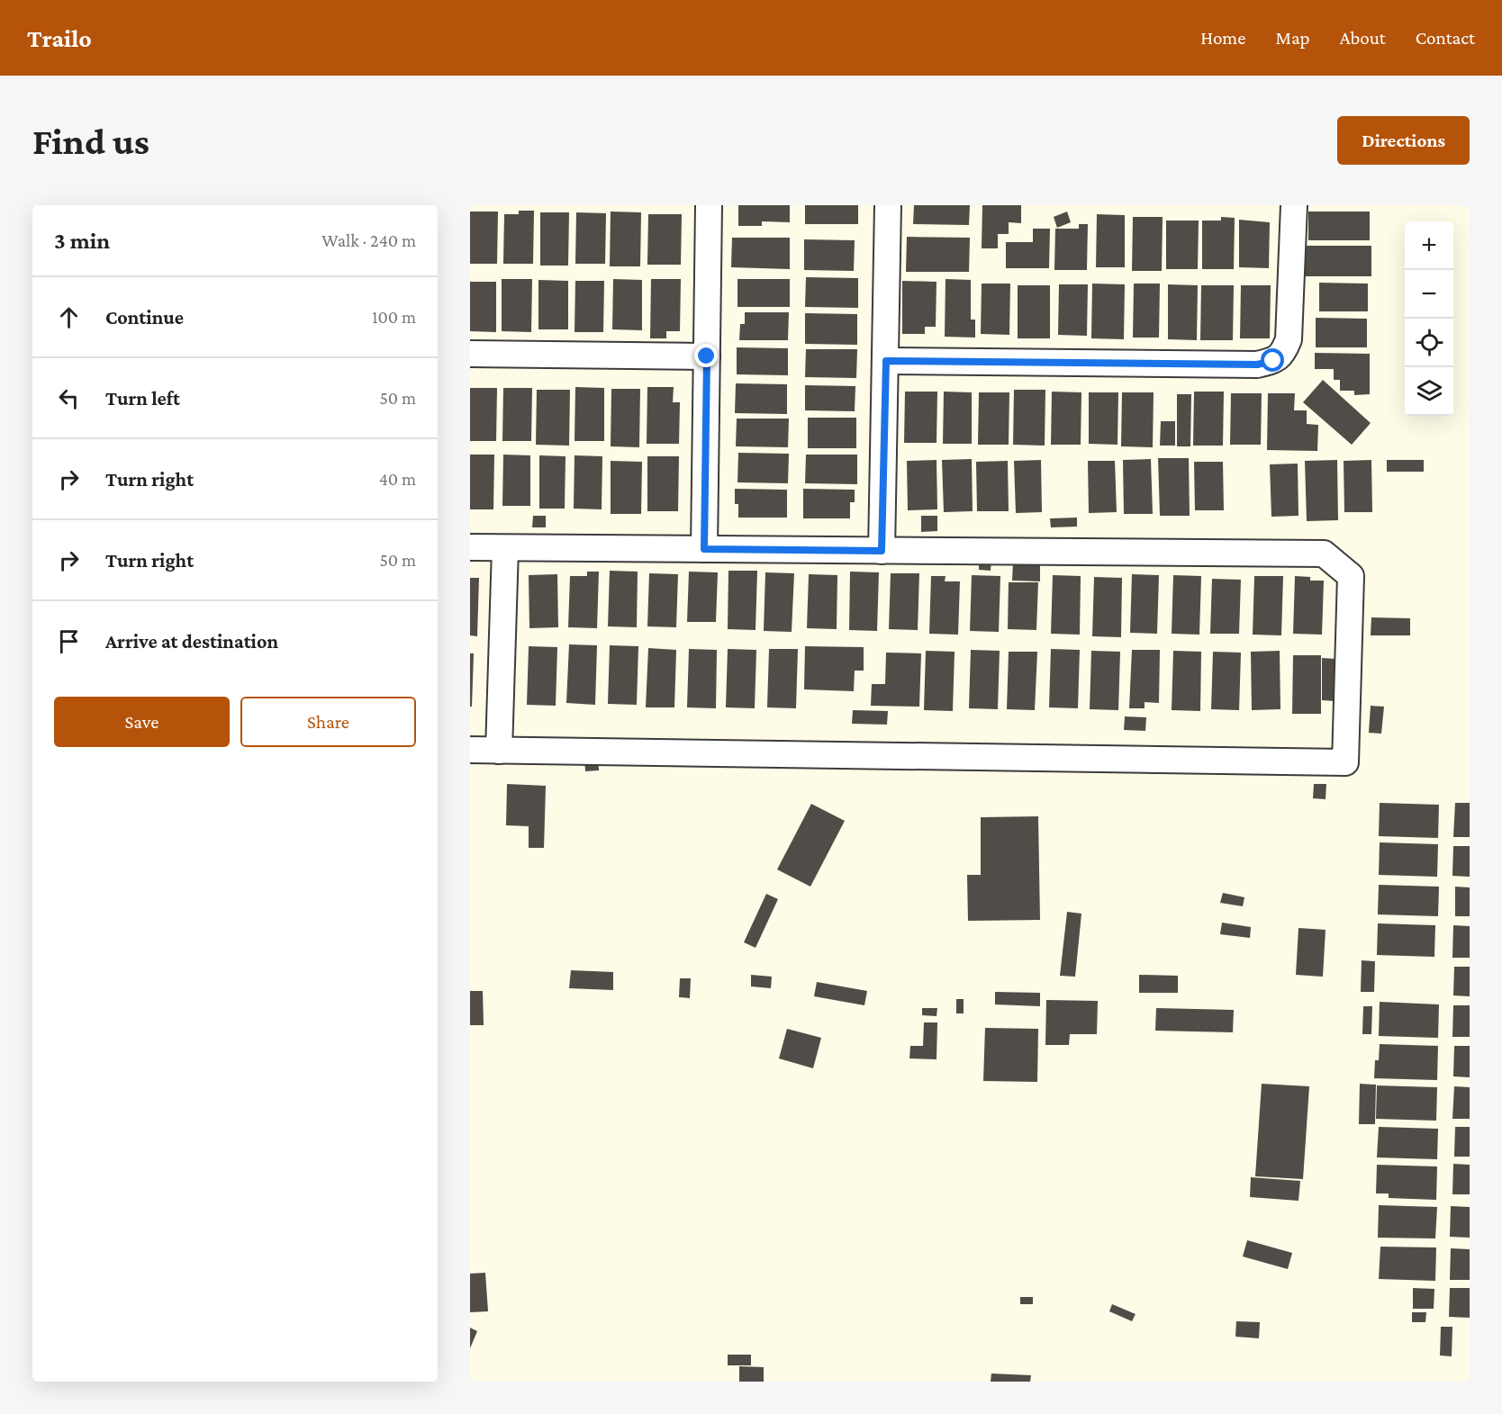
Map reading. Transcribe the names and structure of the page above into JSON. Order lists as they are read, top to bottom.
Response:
{
  "page": {
    "header": "Trailo",
    "nav": [
      "Home",
      "Map",
      "About",
      "Contact"
    ],
    "buttons": [
      "Directions",
      ["Save", "Share"]
    ],
    "title": "Find us",
    "heading": ["3 min", "Walk · 240 m"],
    "map_buttons": ["+", "−"],
    "list": [
      ["Continue", "100 m"],
      ["Turn left", "50 m"],
      ["Turn right", "40 m"],
      ["Turn right", "50 m"],
      "Arrive at destination"
    ]
  }
}
